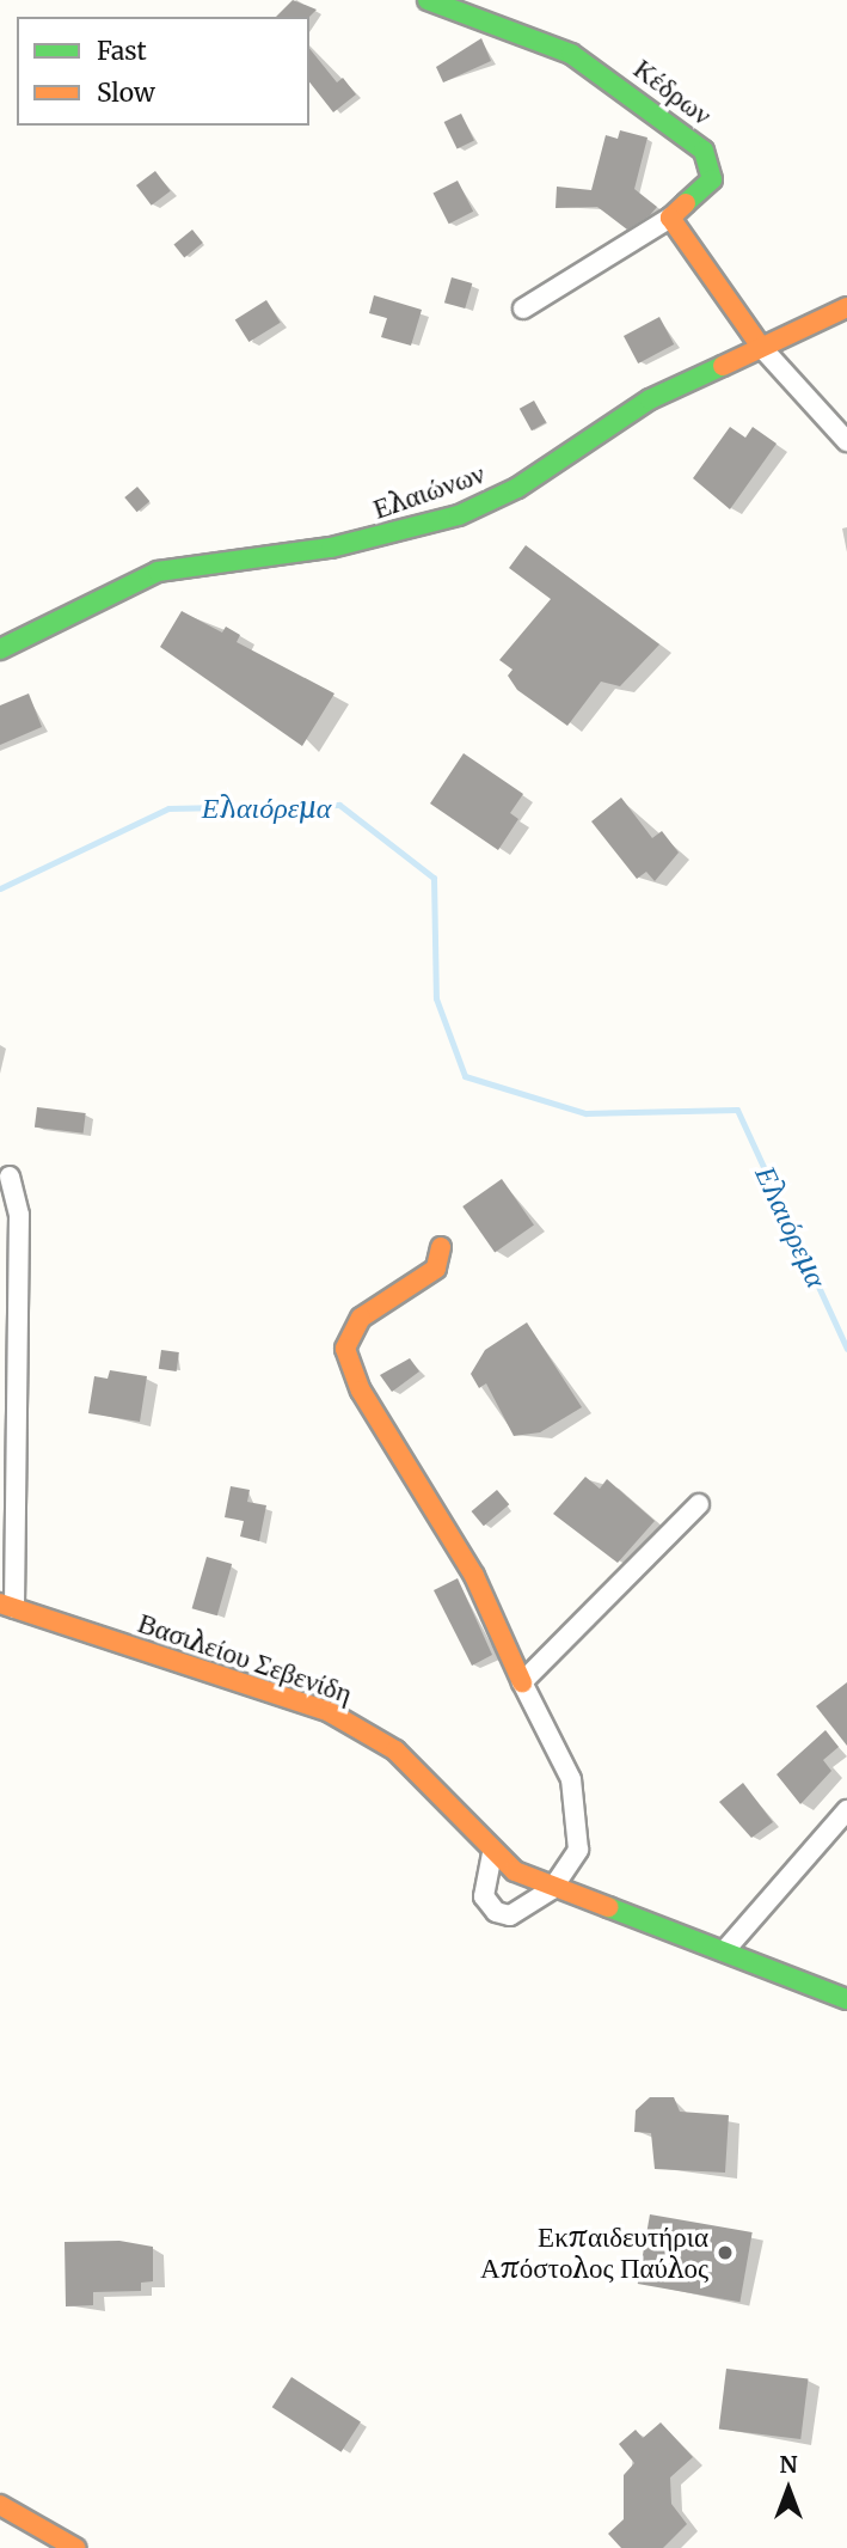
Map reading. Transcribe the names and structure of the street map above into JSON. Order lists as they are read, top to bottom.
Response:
{
  "streets": {
    "street": ["Κέδρων", "Ελαιώνων", "Βασιλείου Σεβενίδη"]
  },
  "water": ["Ελαιόρεμα"],
  "places": ["Εκπαιδευτήρια Απόστολος Παύλος"],
  "legend": ["Fast", "Slow"],
  "north": "top"
}
